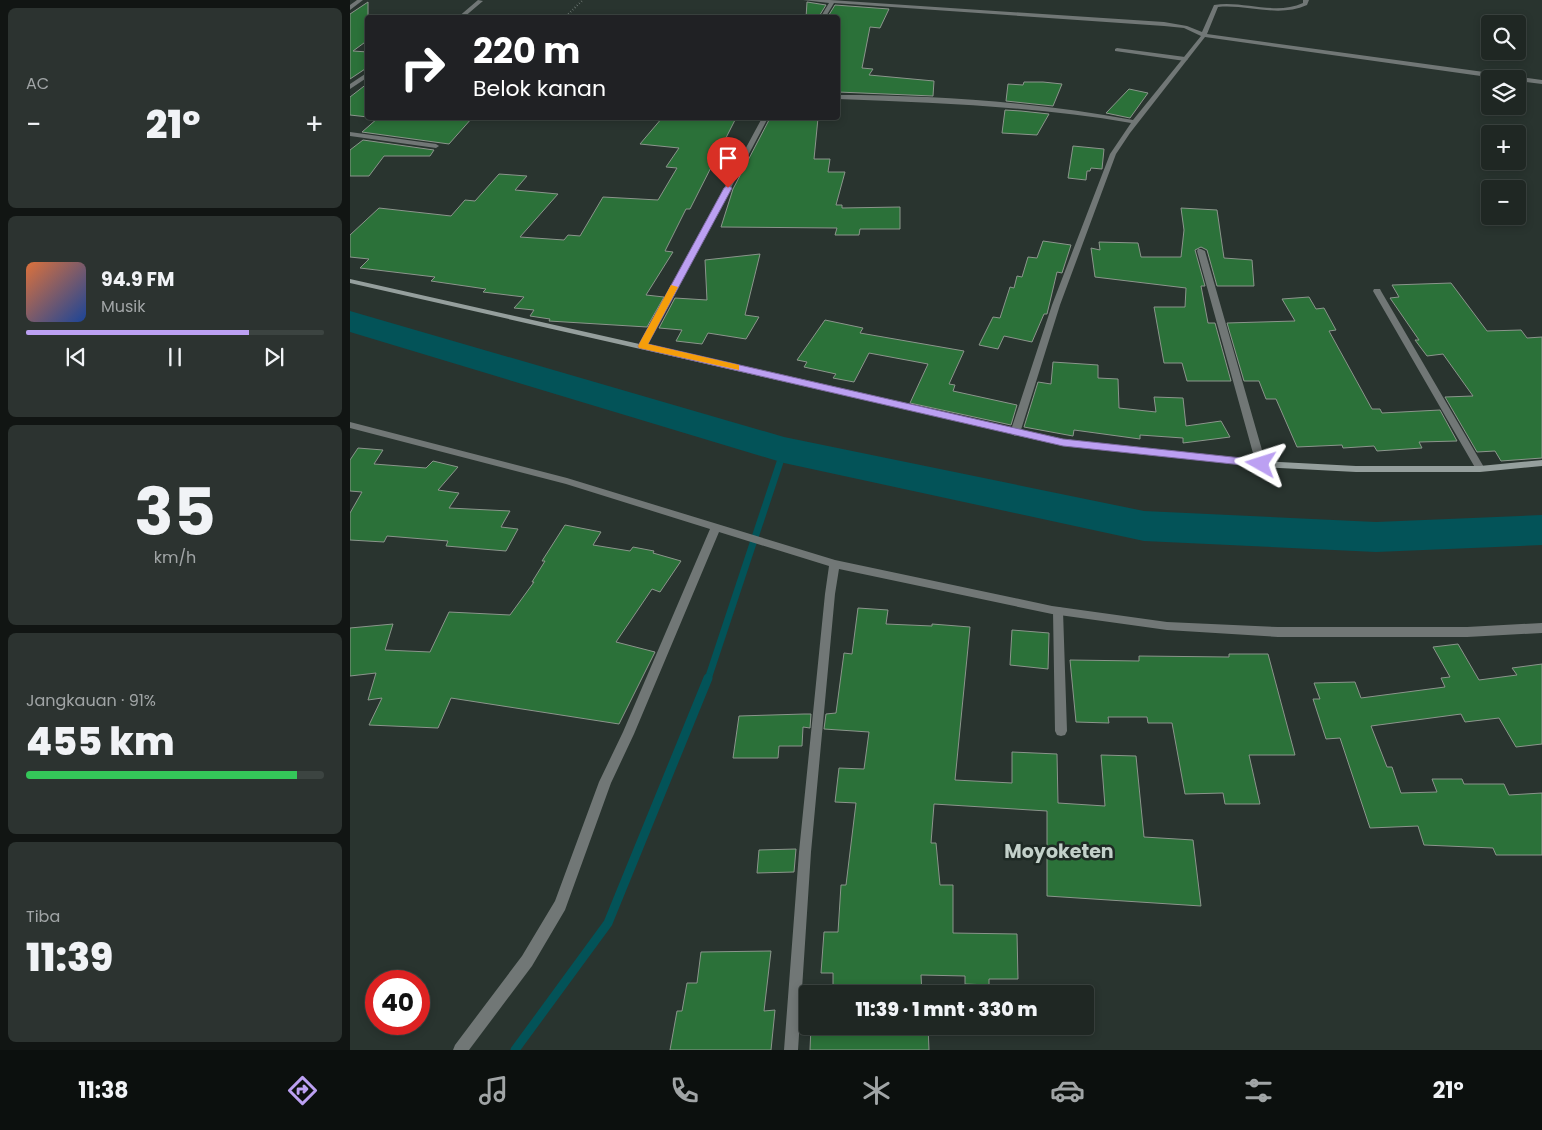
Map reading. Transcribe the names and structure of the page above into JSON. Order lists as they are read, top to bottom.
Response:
{
  "districts": ["Moyoketen"],
  "page": {
    "tile": [
      "AC",
      ["35", "km/h"],
      ["Jangkauan · 91%", "455 km"],
      ["Tiba", "11:39"]
    ],
    "map_buttons": ["+", "−"],
    "turn": ["220 m", "Belok kanan"],
    "heat": ["−", "21°", "+"],
    "song": ["94.9 FM", "Musik"],
    "limit": "40",
    "trip": "11:39 · 1 mnt · 330 m",
    "tabs": ["11:38", "21°"]
  }
}
